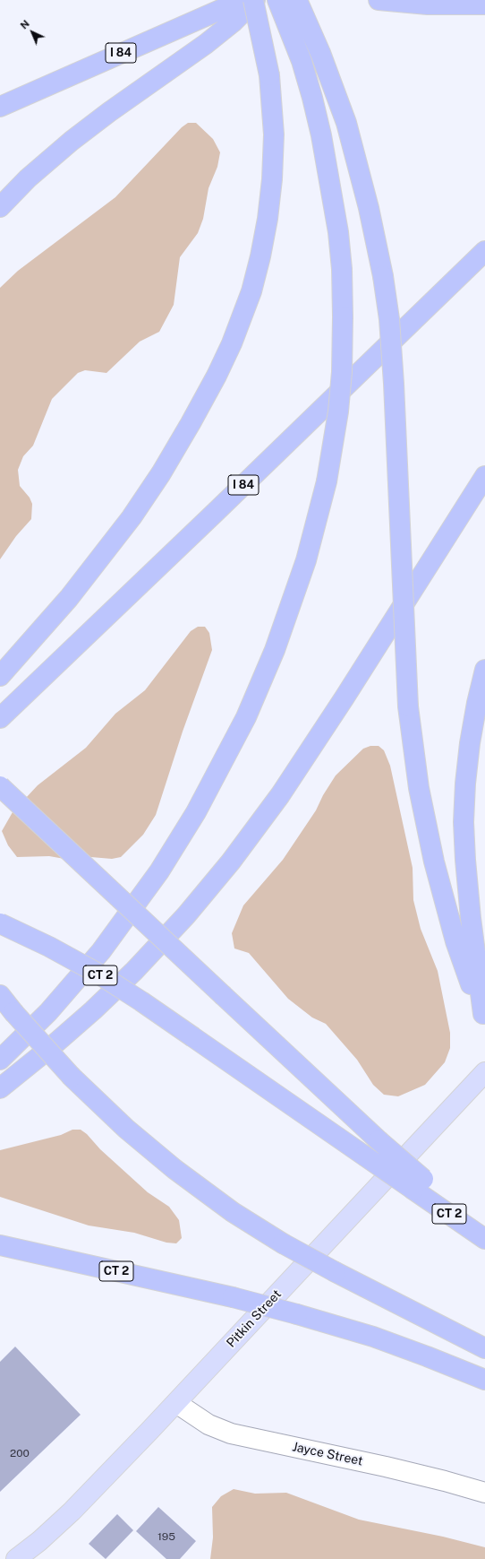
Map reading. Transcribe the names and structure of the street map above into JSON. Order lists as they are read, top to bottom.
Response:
{
  "streets": {
    "highway": ["I 84", "CT 2"],
    "main road": ["Pitkin Street"],
    "street": ["Jayce Street"]
  },
  "crossings": [
    ["Pitkin Street", "Jayce Street"]
  ],
  "house_numbers": ["200", "195"],
  "north": "top left"
}
